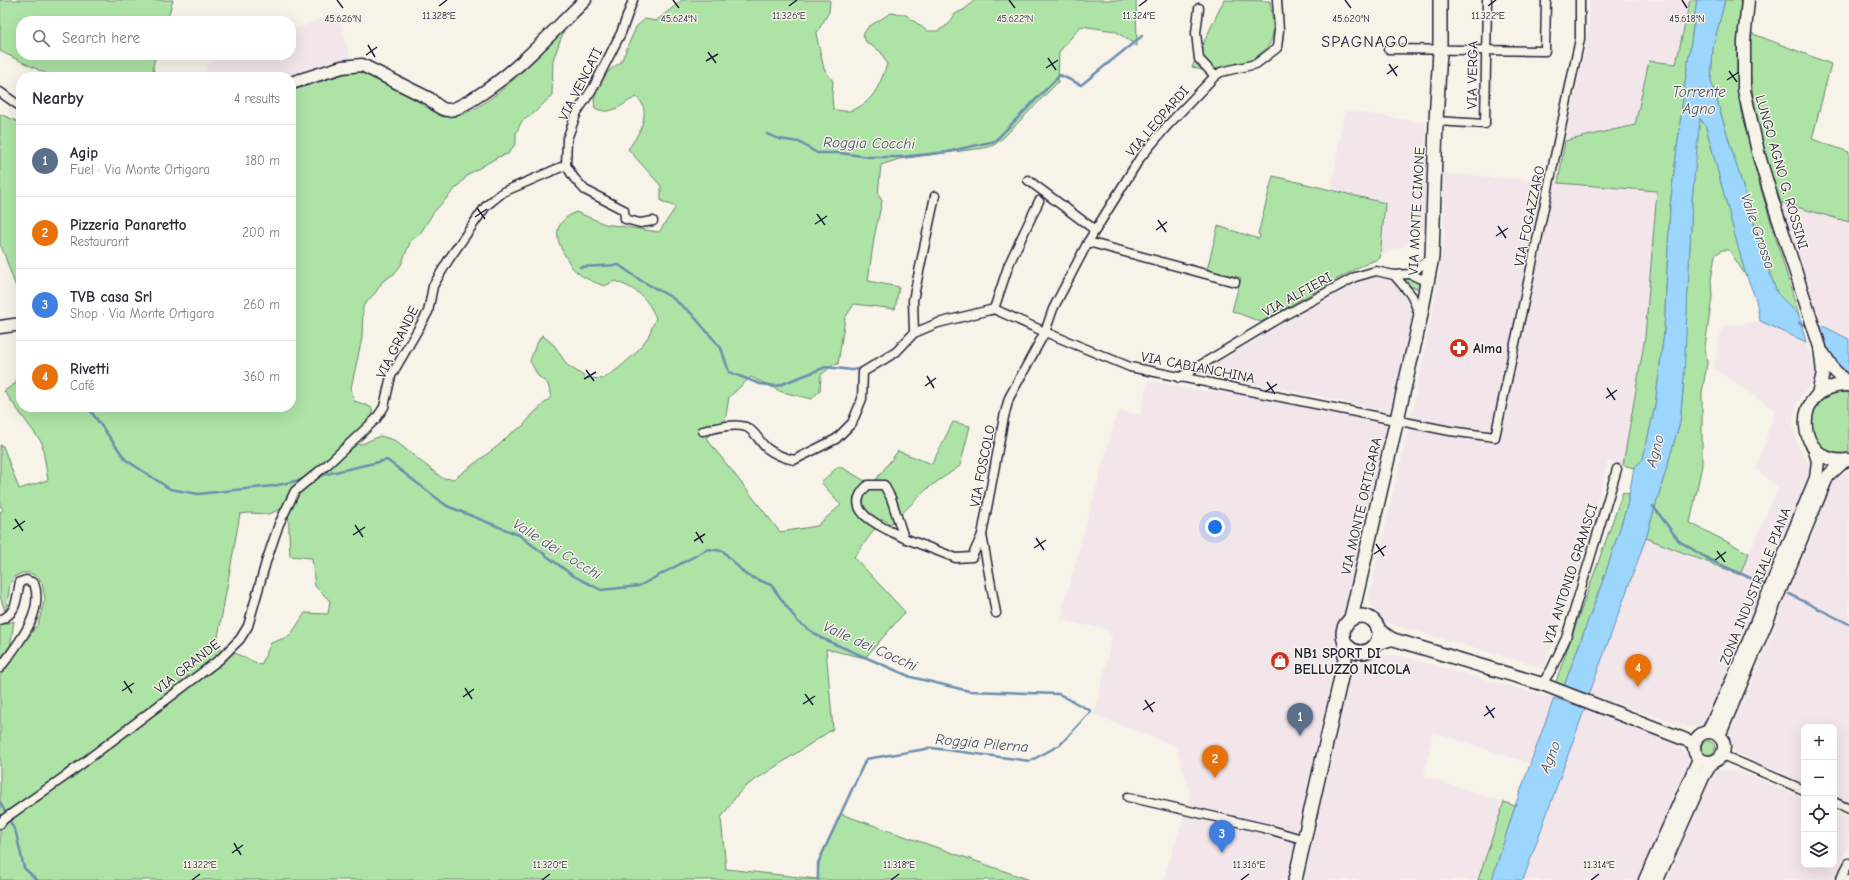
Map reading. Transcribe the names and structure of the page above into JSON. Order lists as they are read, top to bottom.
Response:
{
  "streets": {
    "main road": [
      "LUNGO AGNO G. ROSSINI",
      "VIA MONTE CIMONE",
      "VIA MONTE ORTIGARA",
      "ZONA INDUSTRIALE PIANA"
    ],
    "street": [
      "VIA VERGA",
      "VIA VENCATI",
      "VIA LEOPARDI",
      "VIA FOGAZZARO",
      "VIA ALFIERI",
      "VIA GRANDE",
      "VIA CABIANCHINA",
      "VIA FOSCOLO",
      "VIA ANTONIO GRAMSCI"
    ]
  },
  "crossings": [
    ["VIA VERGA", "VIA MONTE CIMONE"],
    ["VIA VENCATI", "VIA GRANDE"],
    ["VIA LEOPARDI", "VIA CABIANCHINA"],
    ["VIA LEOPARDI", "VIA FOSCOLO"],
    ["VIA MONTE CIMONE", "VIA CABIANCHINA"],
    ["VIA MONTE CIMONE", "VIA MONTE ORTIGARA"],
    ["VIA FOGAZZARO", "VIA CABIANCHINA"],
    ["VIA ALFIERI", "VIA CABIANCHINA"],
    ["VIA CABIANCHINA", "VIA FOSCOLO"],
    ["VIA CABIANCHINA", "VIA MONTE ORTIGARA"]
  ],
  "districts": ["SPAGNAGO"],
  "water": [
    "Torrente Agno",
    "Roggia Cocchi",
    "Valle Grossa",
    "Agno",
    "Valle dei Cocchi",
    "Roggia Pilerna"
  ],
  "places": {
    "pharmacy": ["Alma"],
    "shop": ["NB1 SPORT DI BELLUZZO NICOLA"]
  },
  "page": {
    "search": "Search here",
    "heading": ["Nearby", "4 results"],
    "list": [
      {
        "mark": "1",
        "name": "Agip",
        "note": "Fuel · Via Monte Ortigara",
        "value": "180 m"
      },
      {
        "mark": "2",
        "name": "Pizzeria Panaretto",
        "note": "Restaurant",
        "value": "200 m"
      },
      {
        "mark": "3",
        "name": "TVB casa Srl",
        "note": "Shop · Via Monte Ortigara",
        "value": "260 m"
      },
      {
        "mark": "4",
        "name": "Rivetti",
        "note": "Café",
        "value": "360 m"
      }
    ],
    "pins": [
      "4",
      "1",
      "2",
      "3"
    ],
    "map_buttons": ["+", "−"]
  },
  "coordinates": [
    "11.328°E",
    "11.326°E",
    "11.324°E",
    "11.322°E",
    "45.626°N",
    "45.624°N",
    "45.622°N",
    "45.620°N",
    "45.618°N",
    "11.320°E",
    "11.318°E",
    "11.316°E",
    "11.314°E"
  ]
}
